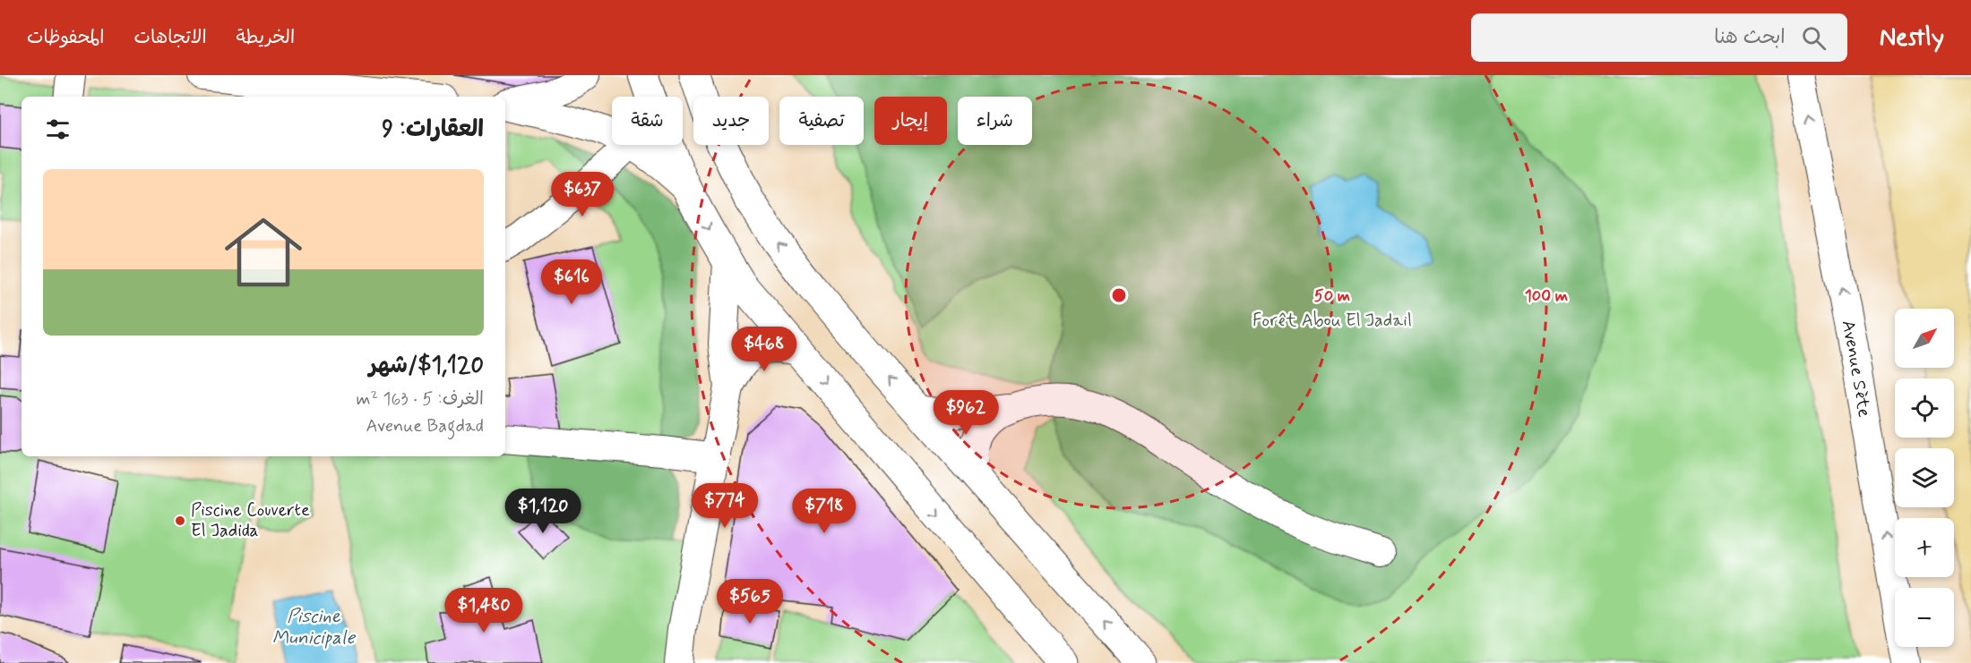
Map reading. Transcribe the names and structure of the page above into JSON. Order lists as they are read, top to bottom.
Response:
{
  "streets": {
    "street": ["Avenue Sète"]
  },
  "one_way": ["Avenue Sète"],
  "water": ["Piscine Municipale"],
  "parks": ["Forêt Abou El Jadail"],
  "places": ["Piscine Couverte El Jadida"],
  "north": "top right",
  "page": {
    "header": "Nestly",
    "search": "ابحث هنا",
    "nav": ["الخريطة", "الاتجاهات", "المحفوظات"],
    "chip": [
      "شراء",
      "إيجار",
      "تصفية",
      "جديد",
      "شقة"
    ],
    "heading": "العقارات: 9",
    "list": [
      {
        "name": "$1,120/شهر",
        "note": "الغرف: 5 · 163 m² · Avenue Bagdad"
      }
    ],
    "price": [
      "$637",
      "$616",
      "$468",
      "$962",
      "$774",
      "$1,120",
      "$718",
      "$565",
      "$1,480"
    ],
    "map_buttons": ["+", "−"]
  },
  "rings": ["50 m", "100 m"]
}
